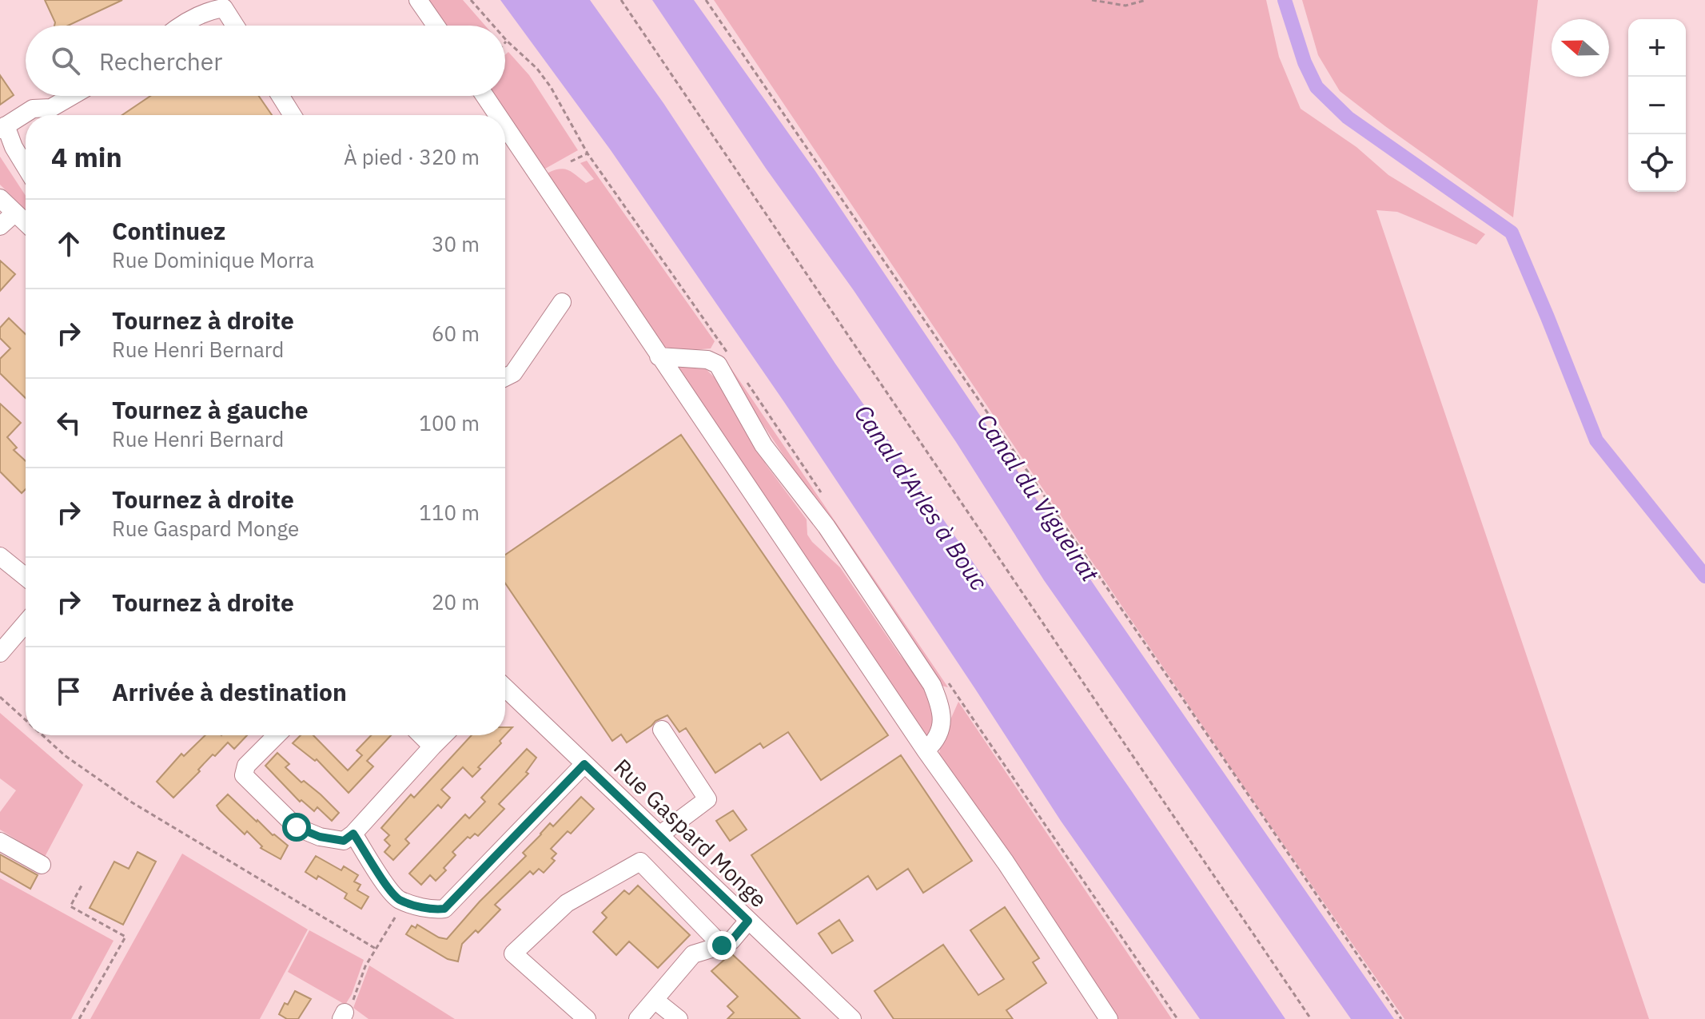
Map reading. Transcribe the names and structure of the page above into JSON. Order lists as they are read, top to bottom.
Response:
{
  "streets": {
    "street": ["Rue Gaspard Monge"]
  },
  "water": ["Canal d'Arles à Bouc", "Canal du Vigueirat"],
  "north": "left",
  "page": {
    "map_buttons": ["+", "−"],
    "search": "Rechercher",
    "heading": ["4 min", "À pied · 320 m"],
    "list": [
      ["Continuez", "Rue Dominique Morra", "30 m"],
      ["Tournez à droite", "Rue Henri Bernard", "60 m"],
      ["Tournez à gauche", "Rue Henri Bernard", "100 m"],
      ["Tournez à droite", "Rue Gaspard Monge", "110 m"],
      ["Tournez à droite", "20 m"],
      "Arrivée à destination"
    ]
  }
}
